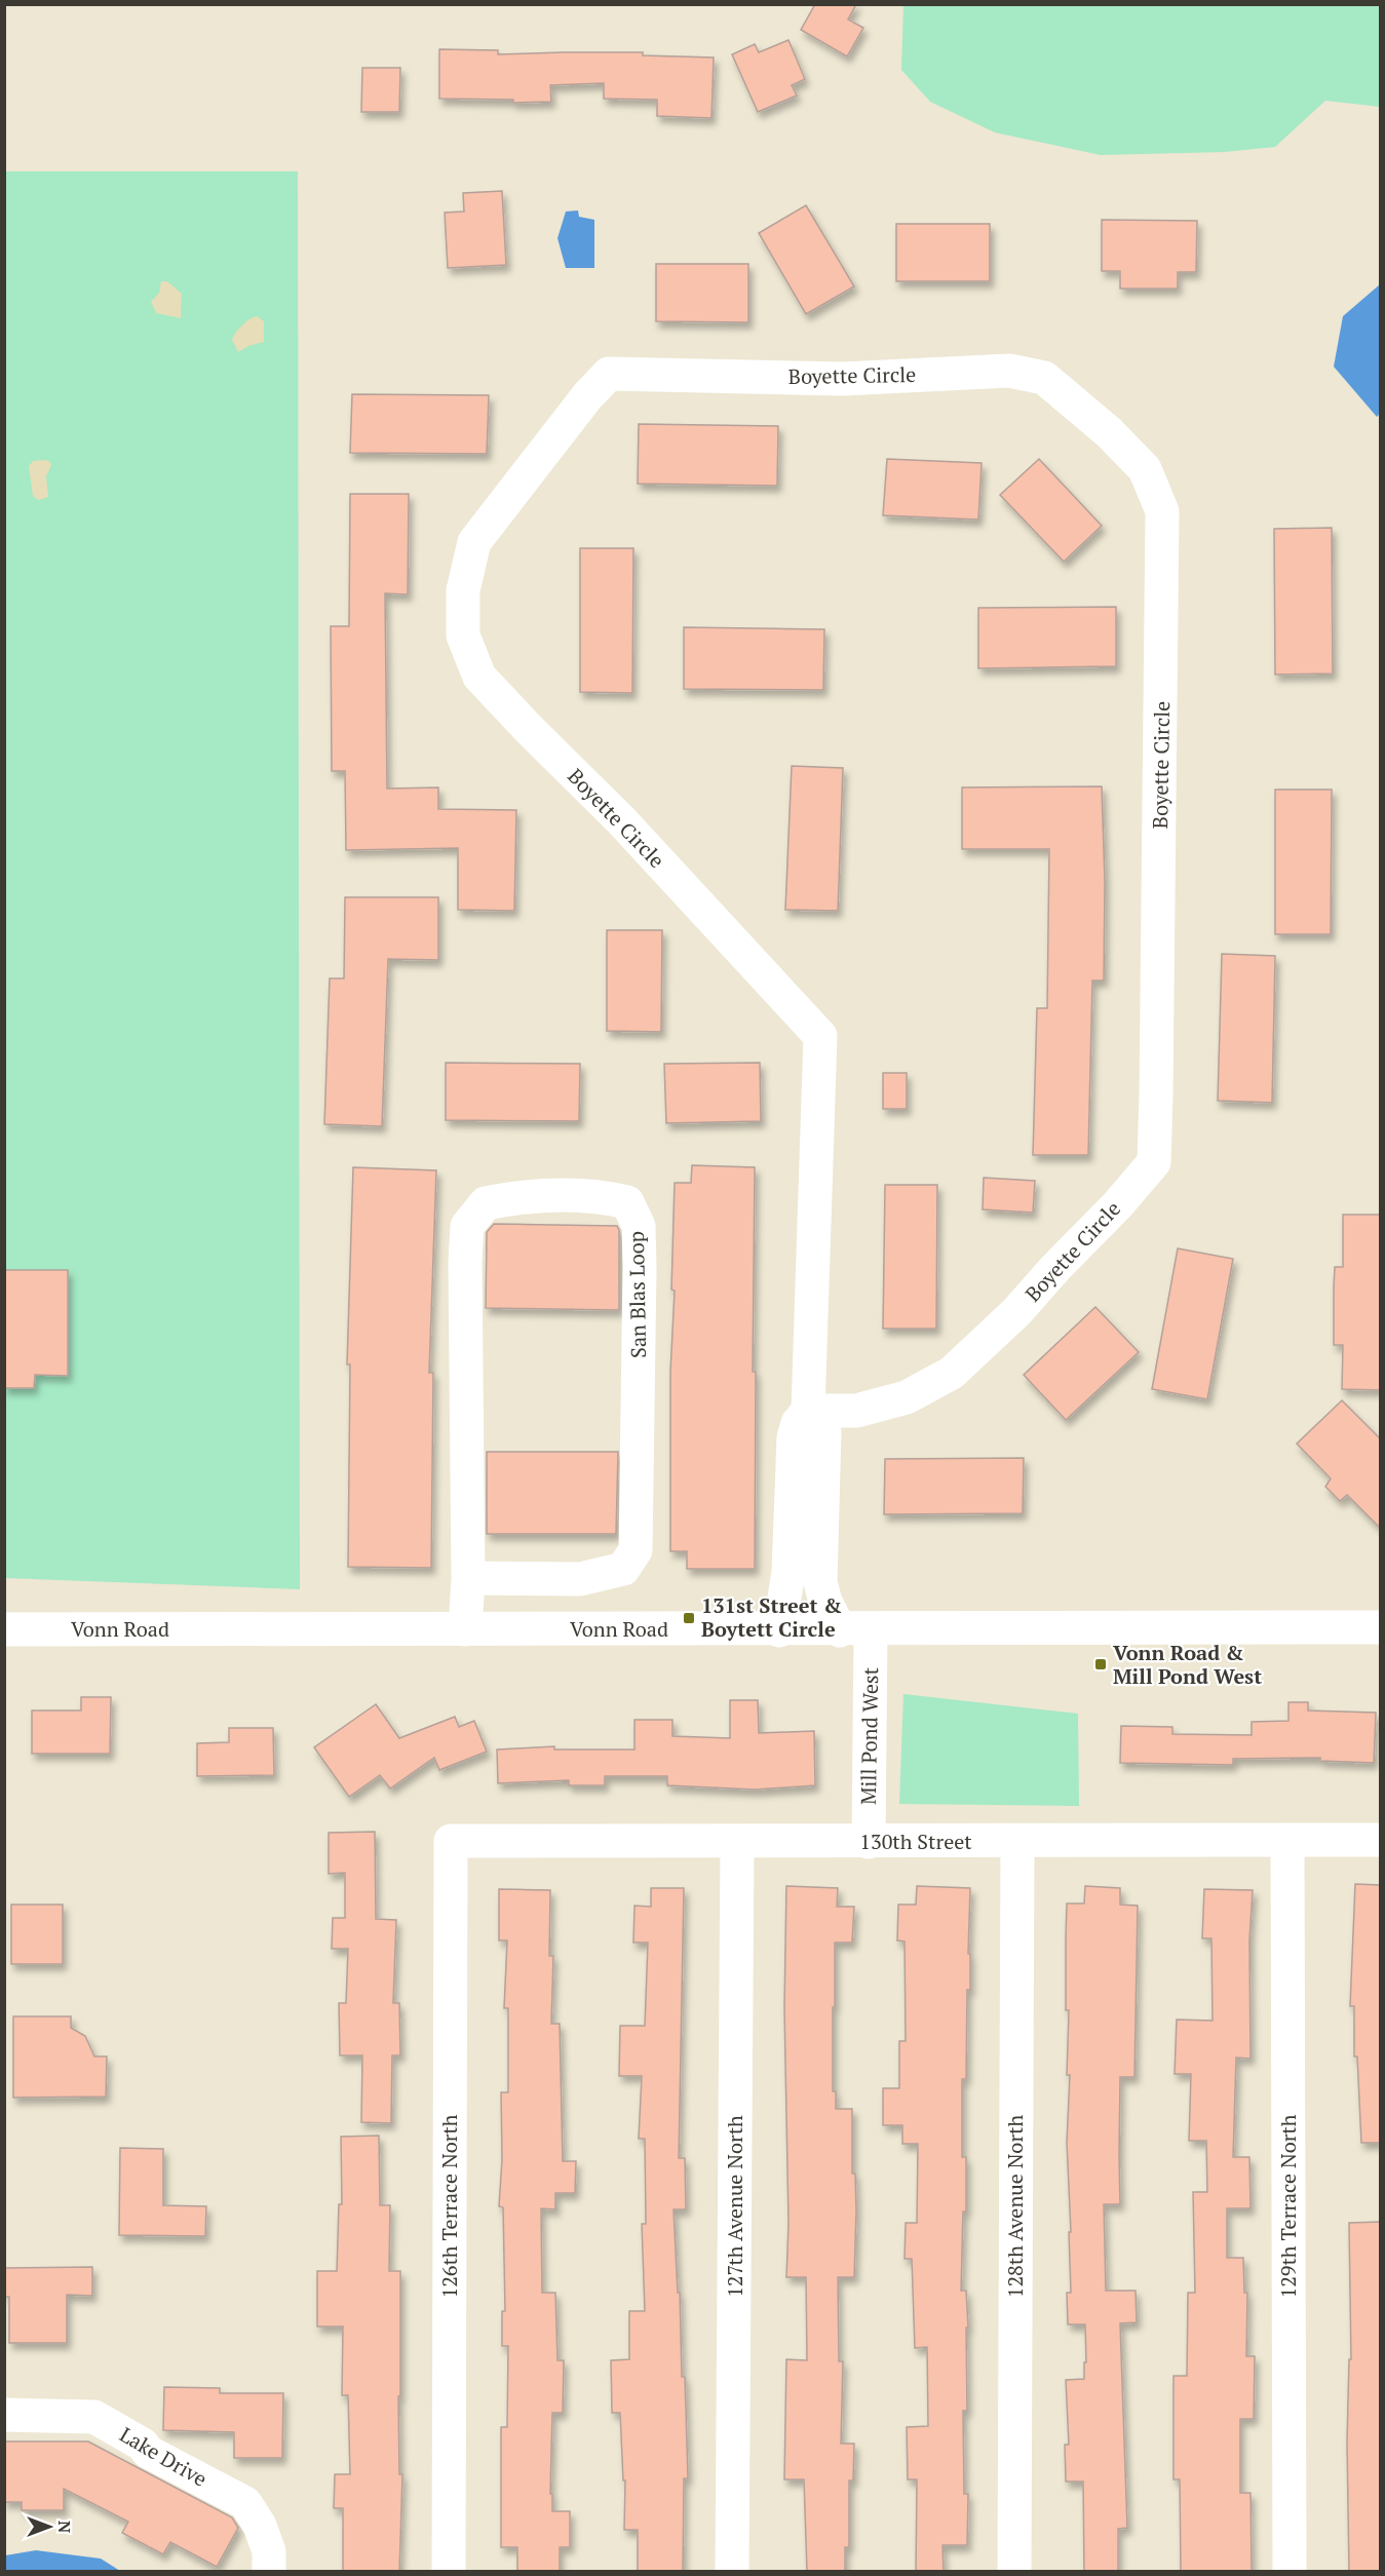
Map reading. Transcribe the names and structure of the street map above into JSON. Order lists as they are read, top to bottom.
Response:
{
  "streets": {
    "street": [
      "Boyette Circle",
      "San Blas Loop",
      "Vonn Road",
      "Mill Pond West",
      "130th Street",
      "126th Terrace North",
      "127th Avenue North",
      "128th Avenue North",
      "129th Terrace North",
      "Lake Drive"
    ]
  },
  "crossings": [
    ["Boyette Circle", "Vonn Road"],
    ["San Blas Loop", "Vonn Road"],
    ["Vonn Road", "Mill Pond West"],
    ["Mill Pond West", "130th Street"],
    ["130th Street", "126th Terrace North"],
    ["130th Street", "127th Avenue North"],
    ["130th Street", "128th Avenue North"],
    ["130th Street", "129th Terrace North"]
  ],
  "places": {
    "transit": ["131st Street & Boytett Circle", "Vonn Road & Mill Pond West"]
  },
  "north": "right"
}
